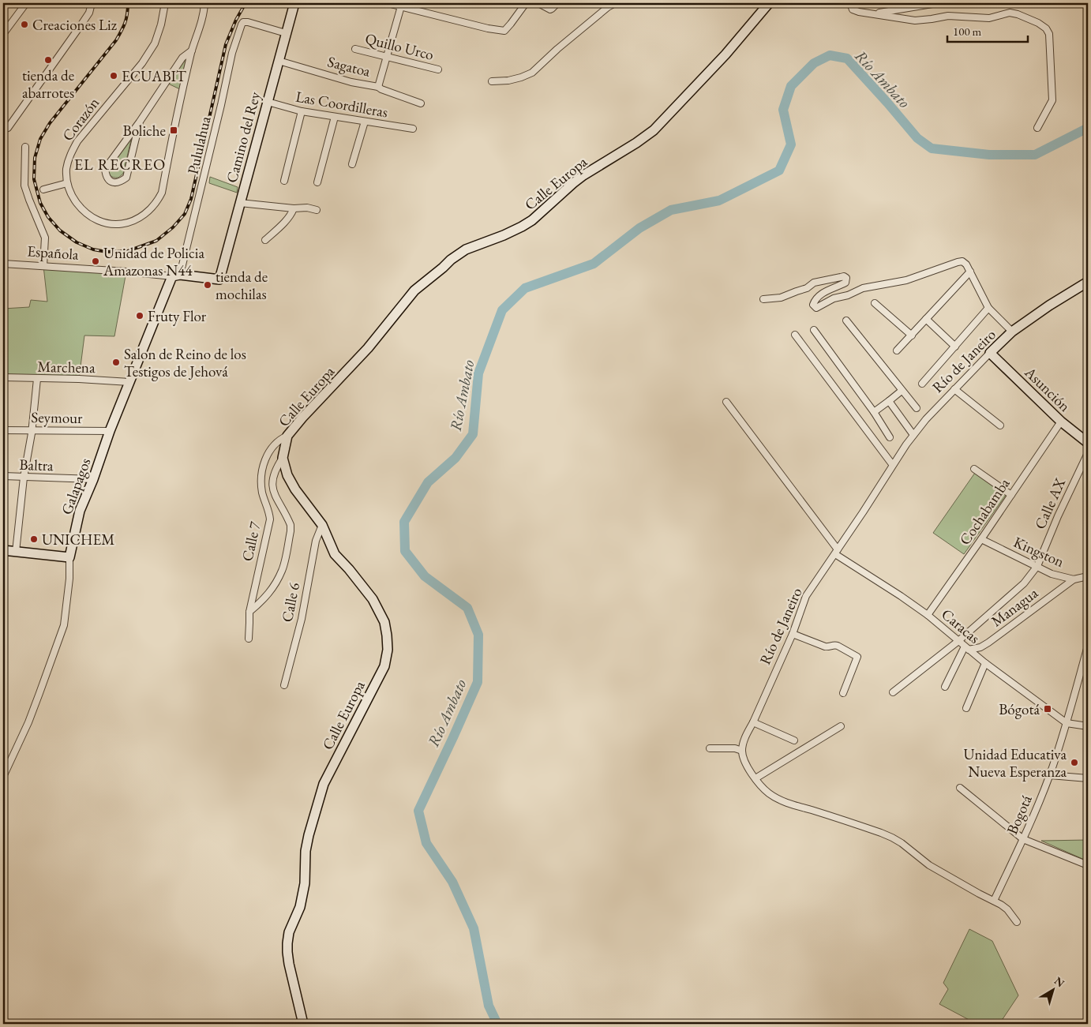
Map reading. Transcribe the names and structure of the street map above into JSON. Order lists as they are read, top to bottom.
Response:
{
  "streets": {
    "street": [
      "Quillo Urco",
      "Sagatoa",
      "Las Coordilleras",
      "Corazón",
      "Camino del Rey",
      "Pululahua",
      "Calle Europa",
      "Española",
      "Río de Janeiro",
      "Marchena",
      "Asunción",
      "Seymour",
      "Baltra",
      "Galapagos",
      "Calle AX",
      "Cochabamba",
      "Calle 7",
      "Kingston",
      "Calle 6",
      "Managua",
      "Caracas",
      "Bogotá"
    ]
  },
  "crossings": [
    ["Quillo Urco", "Sagatoa"],
    ["Sagatoa", "Camino del Rey"],
    ["Las Coordilleras", "Camino del Rey"],
    ["Camino del Rey", "Pululahua"],
    ["Camino del Rey", "Española"],
    ["Pululahua", "Española"],
    ["Pululahua", "Galapagos"],
    ["Calle Europa", "Calle 7"],
    ["Calle Europa", "Calle 6"],
    ["Española", "Galapagos"],
    ["Río de Janeiro", "Asunción"],
    ["Río de Janeiro", "Caracas"],
    ["Marchena", "Galapagos"],
    ["Asunción", "Cochabamba"],
    ["Seymour", "Galapagos"],
    ["Baltra", "Galapagos"],
    ["Calle AX", "Kingston"],
    ["Calle AX", "Caracas"],
    ["Cochabamba", "Kingston"],
    ["Cochabamba", "Caracas"],
    ["Kingston", "Managua"],
    ["Managua", "Caracas"],
    ["Caracas", "Bogotá"]
  ],
  "districts": ["EL RECREO"],
  "water": ["Río Ambato"],
  "places": {
    "other": [
      "Creaciones Liz",
      "tienda de abarrotes",
      "ECUABIT",
      "Unidad de Policia Amazonas N44",
      "tienda de mochilas",
      "Fruty Flor",
      "Salon de Reino de los Testigos de Jehová",
      "UNICHEM",
      "Unidad Educativa Nueva Esperanza"
    ],
    "transit": ["Boliche", "Bógotá"]
  },
  "scale_bar": "100 m",
  "north": "top right"
}
